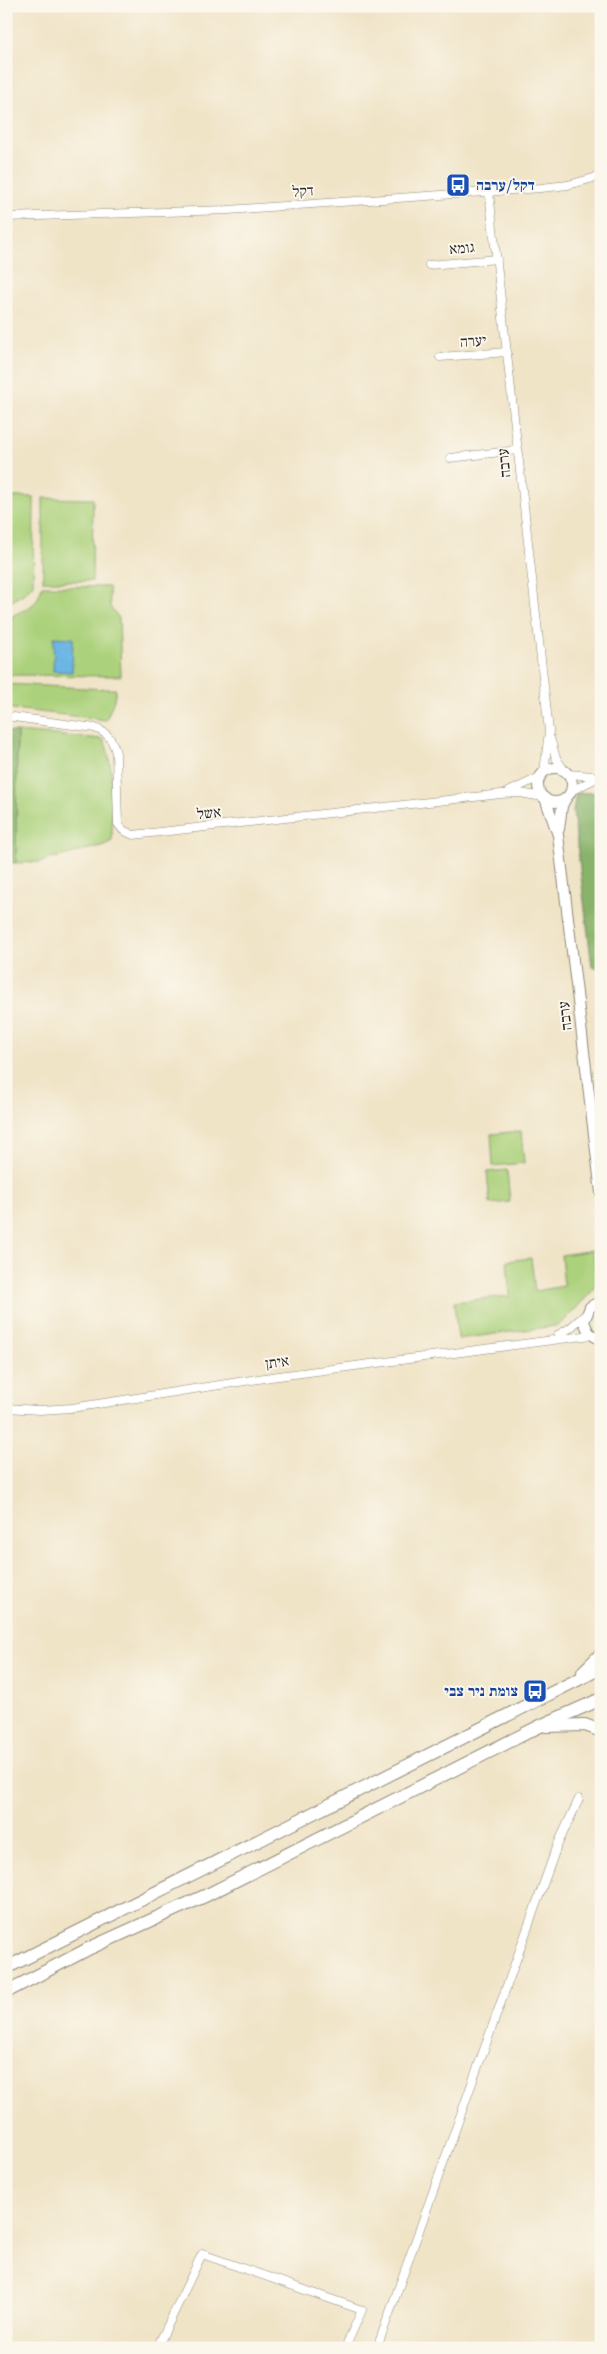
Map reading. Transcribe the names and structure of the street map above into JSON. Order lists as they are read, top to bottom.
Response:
{
  "streets": {
    "street": [
      "דקל",
      "גומא",
      "יערה",
      "ערבה",
      "אשל",
      "איתן"
    ]
  },
  "crossings": [
    ["דקל", "ערבה"],
    ["גומא", "ערבה"],
    ["יערה", "ערבה"],
    ["ערבה", "אשל"]
  ],
  "places": {
    "bus stop": ["דקל/ערבה", "צומת ניר צבי"]
  }
}
